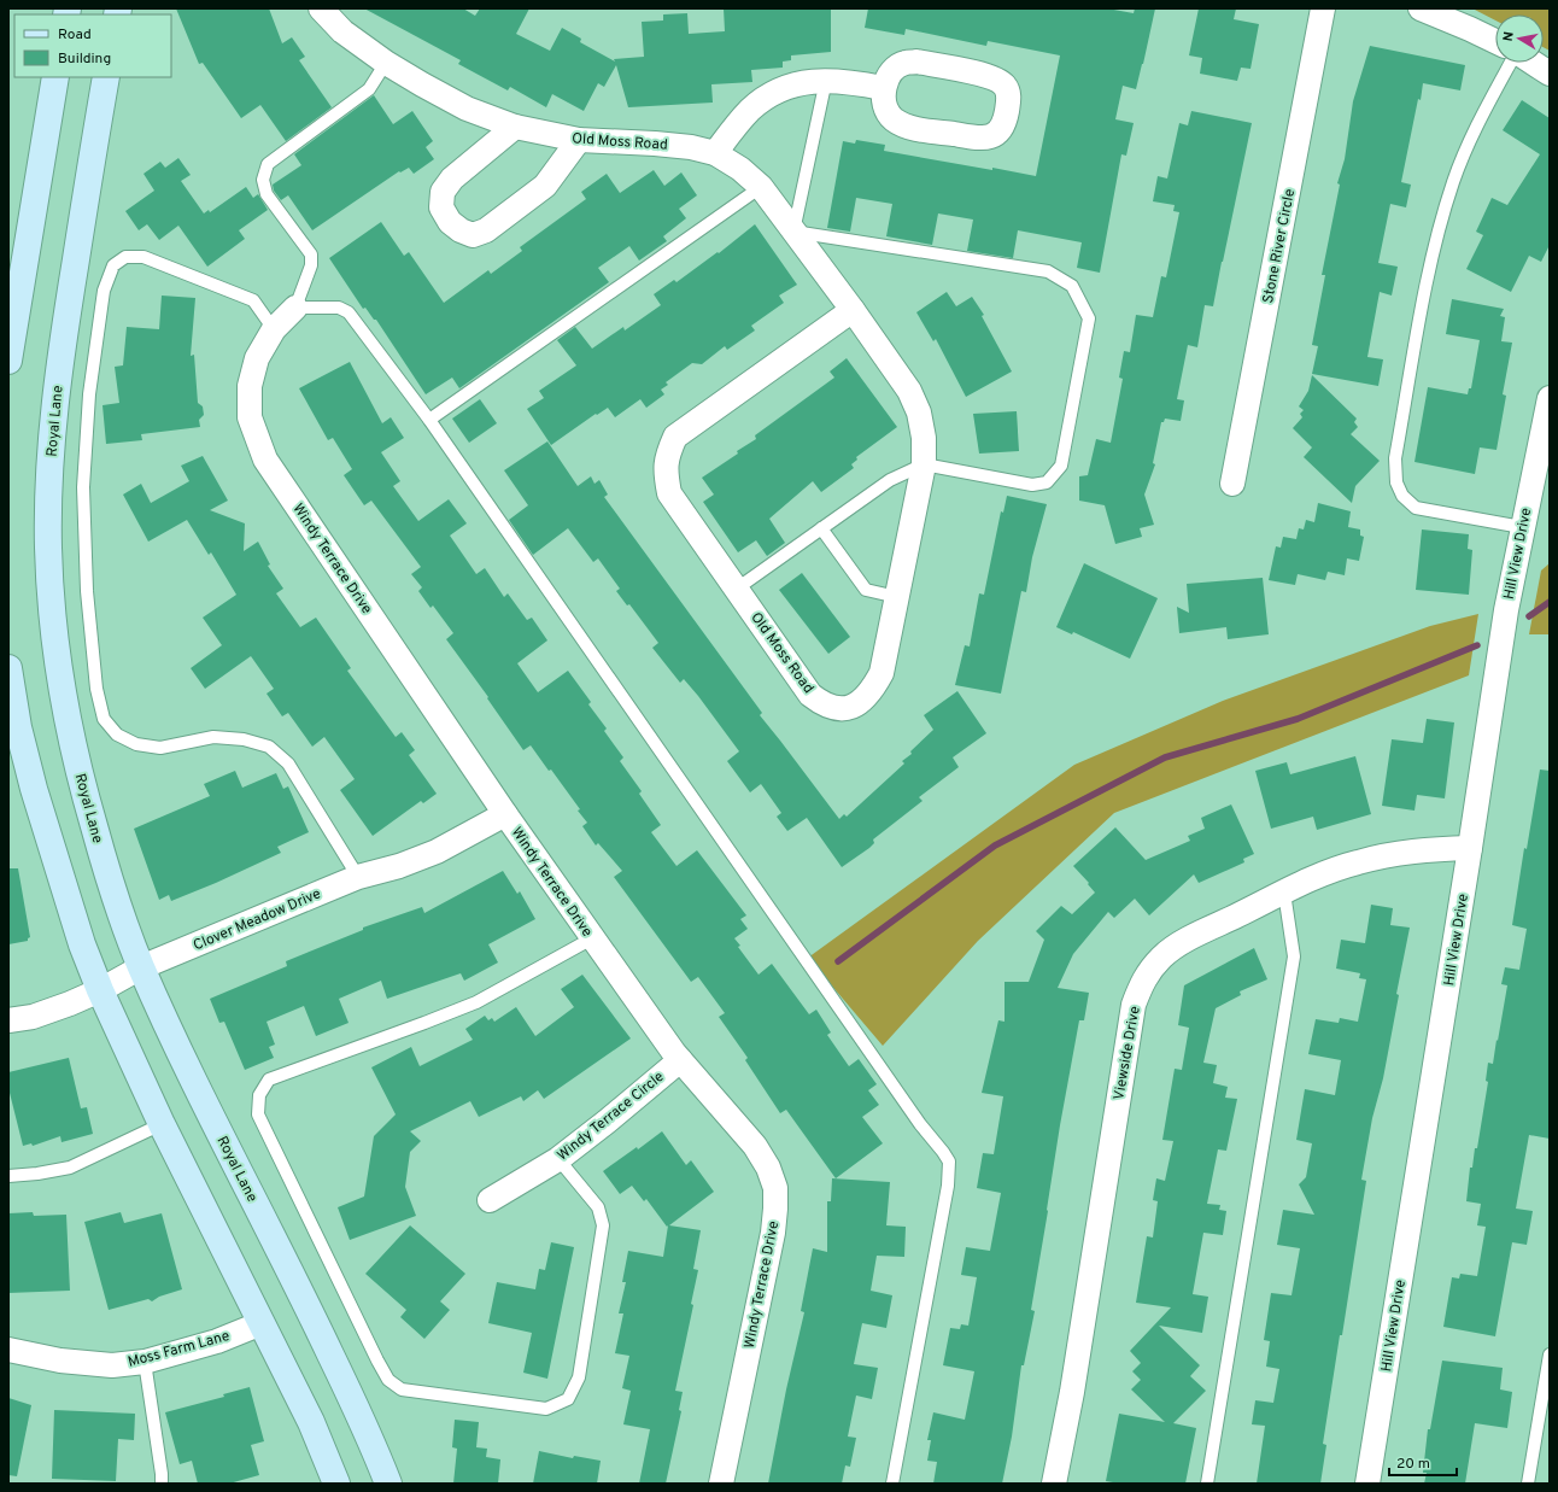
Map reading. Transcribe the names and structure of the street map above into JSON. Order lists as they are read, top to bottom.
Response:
{
  "streets": {
    "main road": ["Royal Lane"],
    "street": [
      "Old Moss Road",
      "Stone River Circle",
      "Hill View Drive",
      "Windy Terrace Drive",
      "Clover Meadow Drive",
      "Viewside Drive",
      "Windy Terrace Circle",
      "Moss Farm Lane"
    ]
  },
  "crossings": [
    ["Royal Lane", "Clover Meadow Drive"],
    ["Hill View Drive", "Viewside Drive"],
    ["Windy Terrace Drive", "Clover Meadow Drive"],
    ["Windy Terrace Drive", "Windy Terrace Circle"]
  ],
  "legend": ["Road", "Building"],
  "scale_bar": "20 m",
  "north": "left"
}
